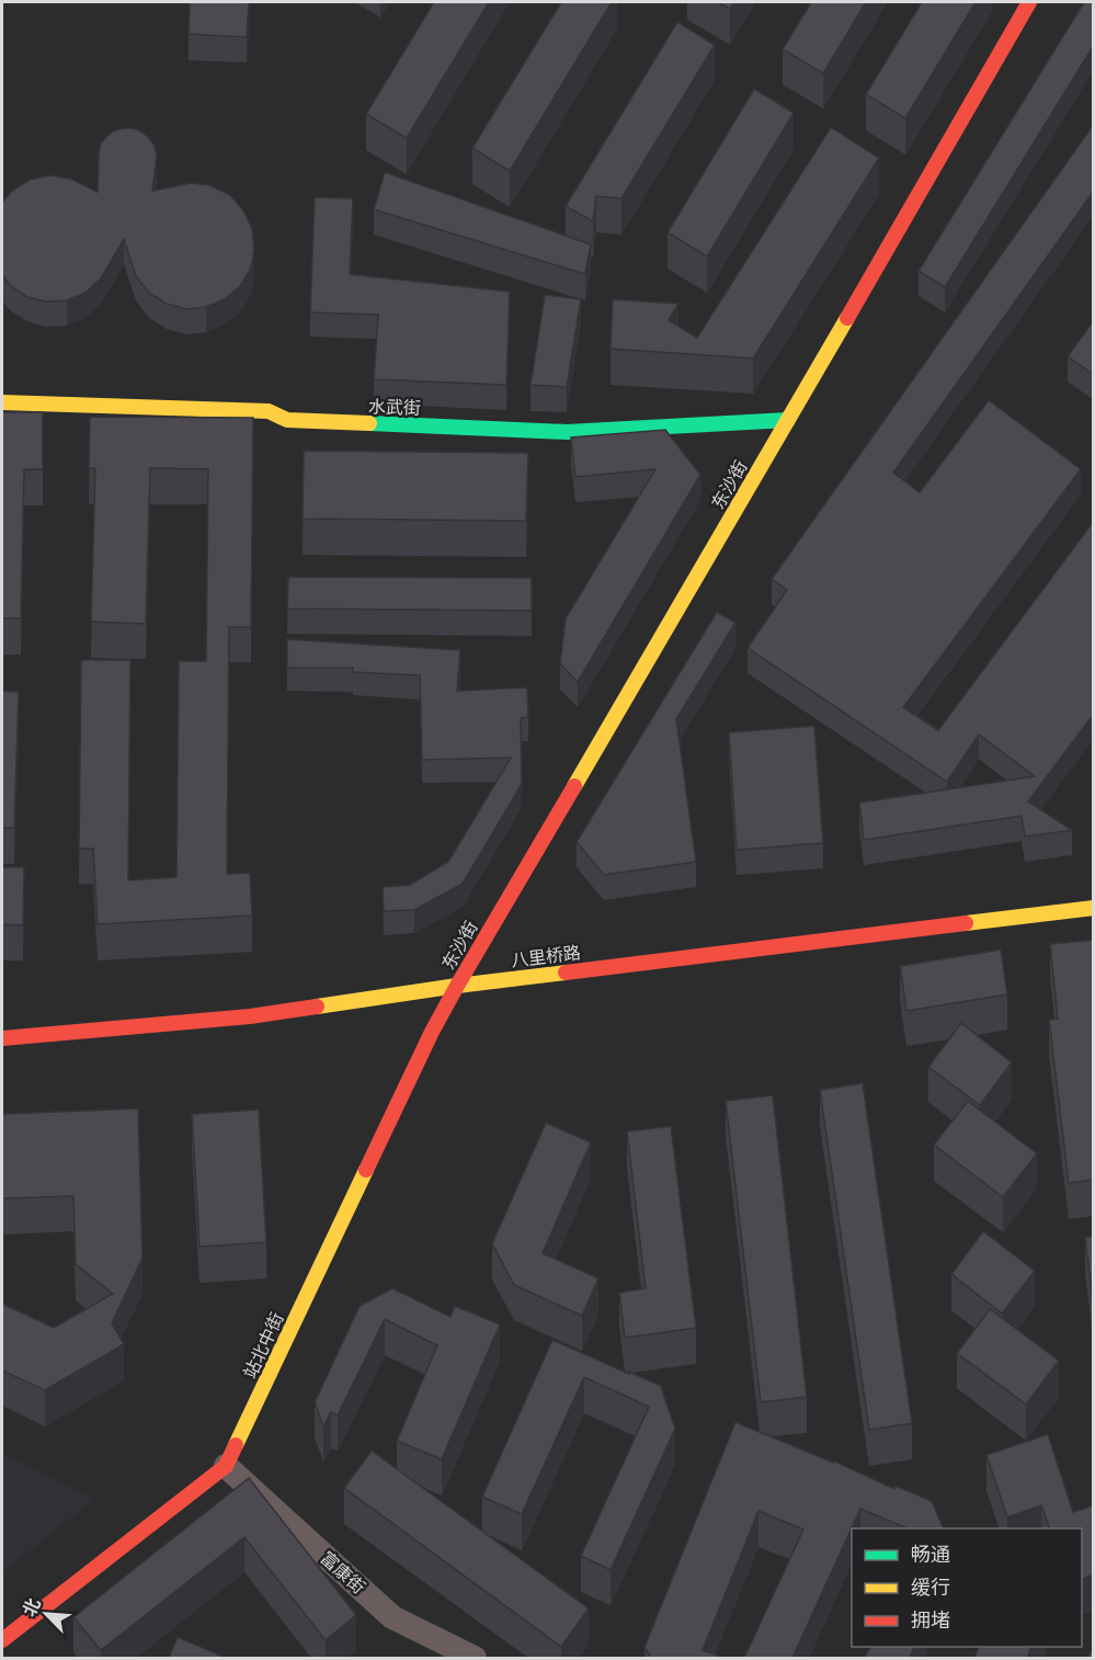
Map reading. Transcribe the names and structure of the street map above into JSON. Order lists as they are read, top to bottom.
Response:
{
  "streets": {
    "street": [
      "水武街",
      "东沙街",
      "八里桥路",
      "站北中街",
      "富康街"
    ]
  },
  "crossings": [
    ["水武街", "东沙街"],
    ["东沙街", "八里桥路"],
    ["东沙街", "站北中街"],
    ["八里桥路", "站北中街"],
    ["站北中街", "富康街"]
  ],
  "legend": ["畅通", "缓行", "拥堵"],
  "north": "top left"
}
